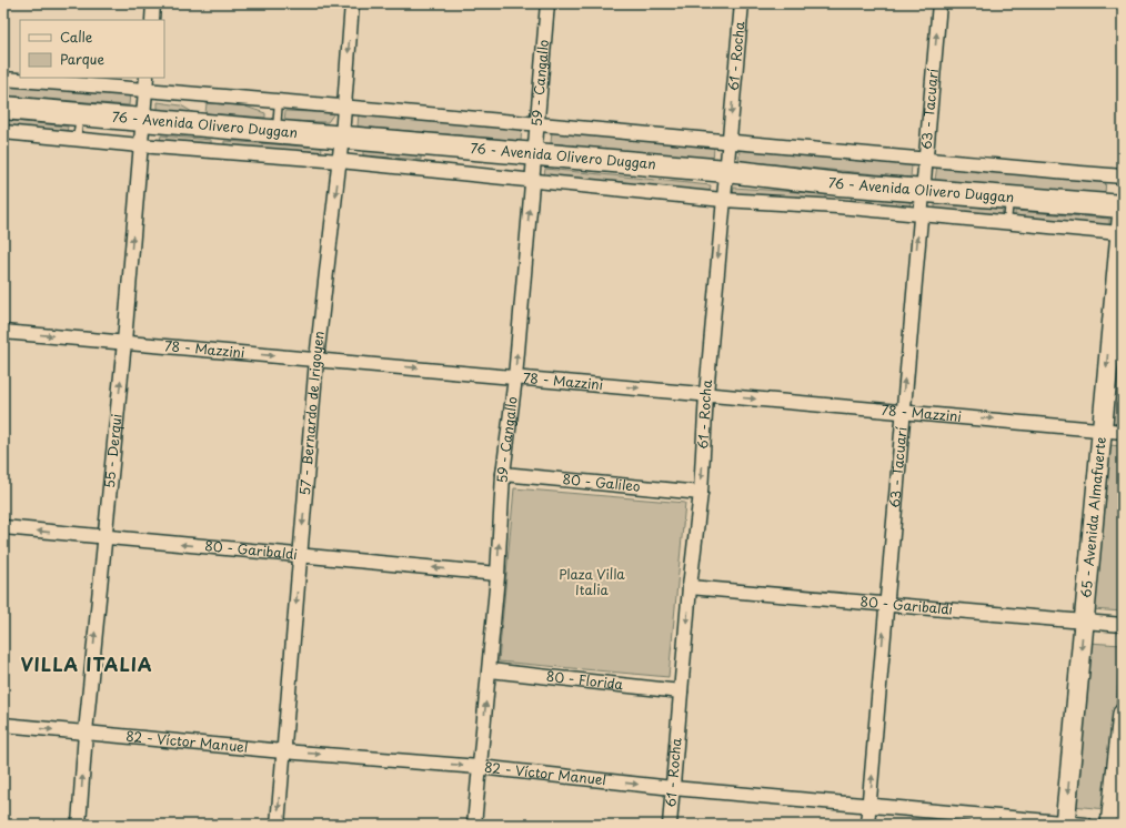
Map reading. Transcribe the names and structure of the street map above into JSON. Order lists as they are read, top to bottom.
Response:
{
  "streets": {
    "highway": ["76 - Avenida Olivero Duggan"],
    "main road": ["65 - Avenida Almafuerte"],
    "street": [
      "61 - Rocha",
      "59 - Cangallo",
      "63 - Tacuarí",
      "78 - Mazzini",
      "57 - Bernardo de Irigoyen",
      "55 - Derqui",
      "80 - Galileo",
      "80 - Garibaldi",
      "80 - Florida",
      "82 - Víctor Manuel"
    ]
  },
  "crossings": [
    ["61 - Rocha", "76 - Avenida Olivero Duggan"],
    ["61 - Rocha", "78 - Mazzini"],
    ["61 - Rocha", "80 - Galileo"],
    ["61 - Rocha", "80 - Garibaldi"],
    ["61 - Rocha", "80 - Florida"],
    ["61 - Rocha", "82 - Víctor Manuel"],
    ["59 - Cangallo", "76 - Avenida Olivero Duggan"],
    ["59 - Cangallo", "78 - Mazzini"],
    ["59 - Cangallo", "80 - Galileo"],
    ["59 - Cangallo", "80 - Garibaldi"],
    ["59 - Cangallo", "80 - Florida"],
    ["59 - Cangallo", "82 - Víctor Manuel"],
    ["63 - Tacuarí", "76 - Avenida Olivero Duggan"],
    ["63 - Tacuarí", "78 - Mazzini"],
    ["63 - Tacuarí", "80 - Garibaldi"],
    ["63 - Tacuarí", "82 - Víctor Manuel"],
    ["76 - Avenida Olivero Duggan", "57 - Bernardo de Irigoyen"],
    ["76 - Avenida Olivero Duggan", "55 - Derqui"],
    ["76 - Avenida Olivero Duggan", "65 - Avenida Almafuerte"],
    ["78 - Mazzini", "57 - Bernardo de Irigoyen"],
    ["78 - Mazzini", "55 - Derqui"],
    ["78 - Mazzini", "65 - Avenida Almafuerte"],
    ["57 - Bernardo de Irigoyen", "80 - Garibaldi"],
    ["57 - Bernardo de Irigoyen", "82 - Víctor Manuel"],
    ["55 - Derqui", "80 - Garibaldi"],
    ["55 - Derqui", "82 - Víctor Manuel"],
    ["65 - Avenida Almafuerte", "80 - Garibaldi"],
    ["65 - Avenida Almafuerte", "82 - Víctor Manuel"]
  ],
  "one_way": [
    "61 - Rocha",
    "59 - Cangallo",
    "63 - Tacuarí",
    "78 - Mazzini",
    "57 - Bernardo de Irigoyen",
    "55 - Derqui",
    "65 - Avenida Almafuerte",
    "80 - Garibaldi",
    "82 - Víctor Manuel"
  ],
  "districts": ["VILLA ITALIA"],
  "parks": ["Plaza Villa Italia"],
  "legend": ["Calle", "Parque"]
}
